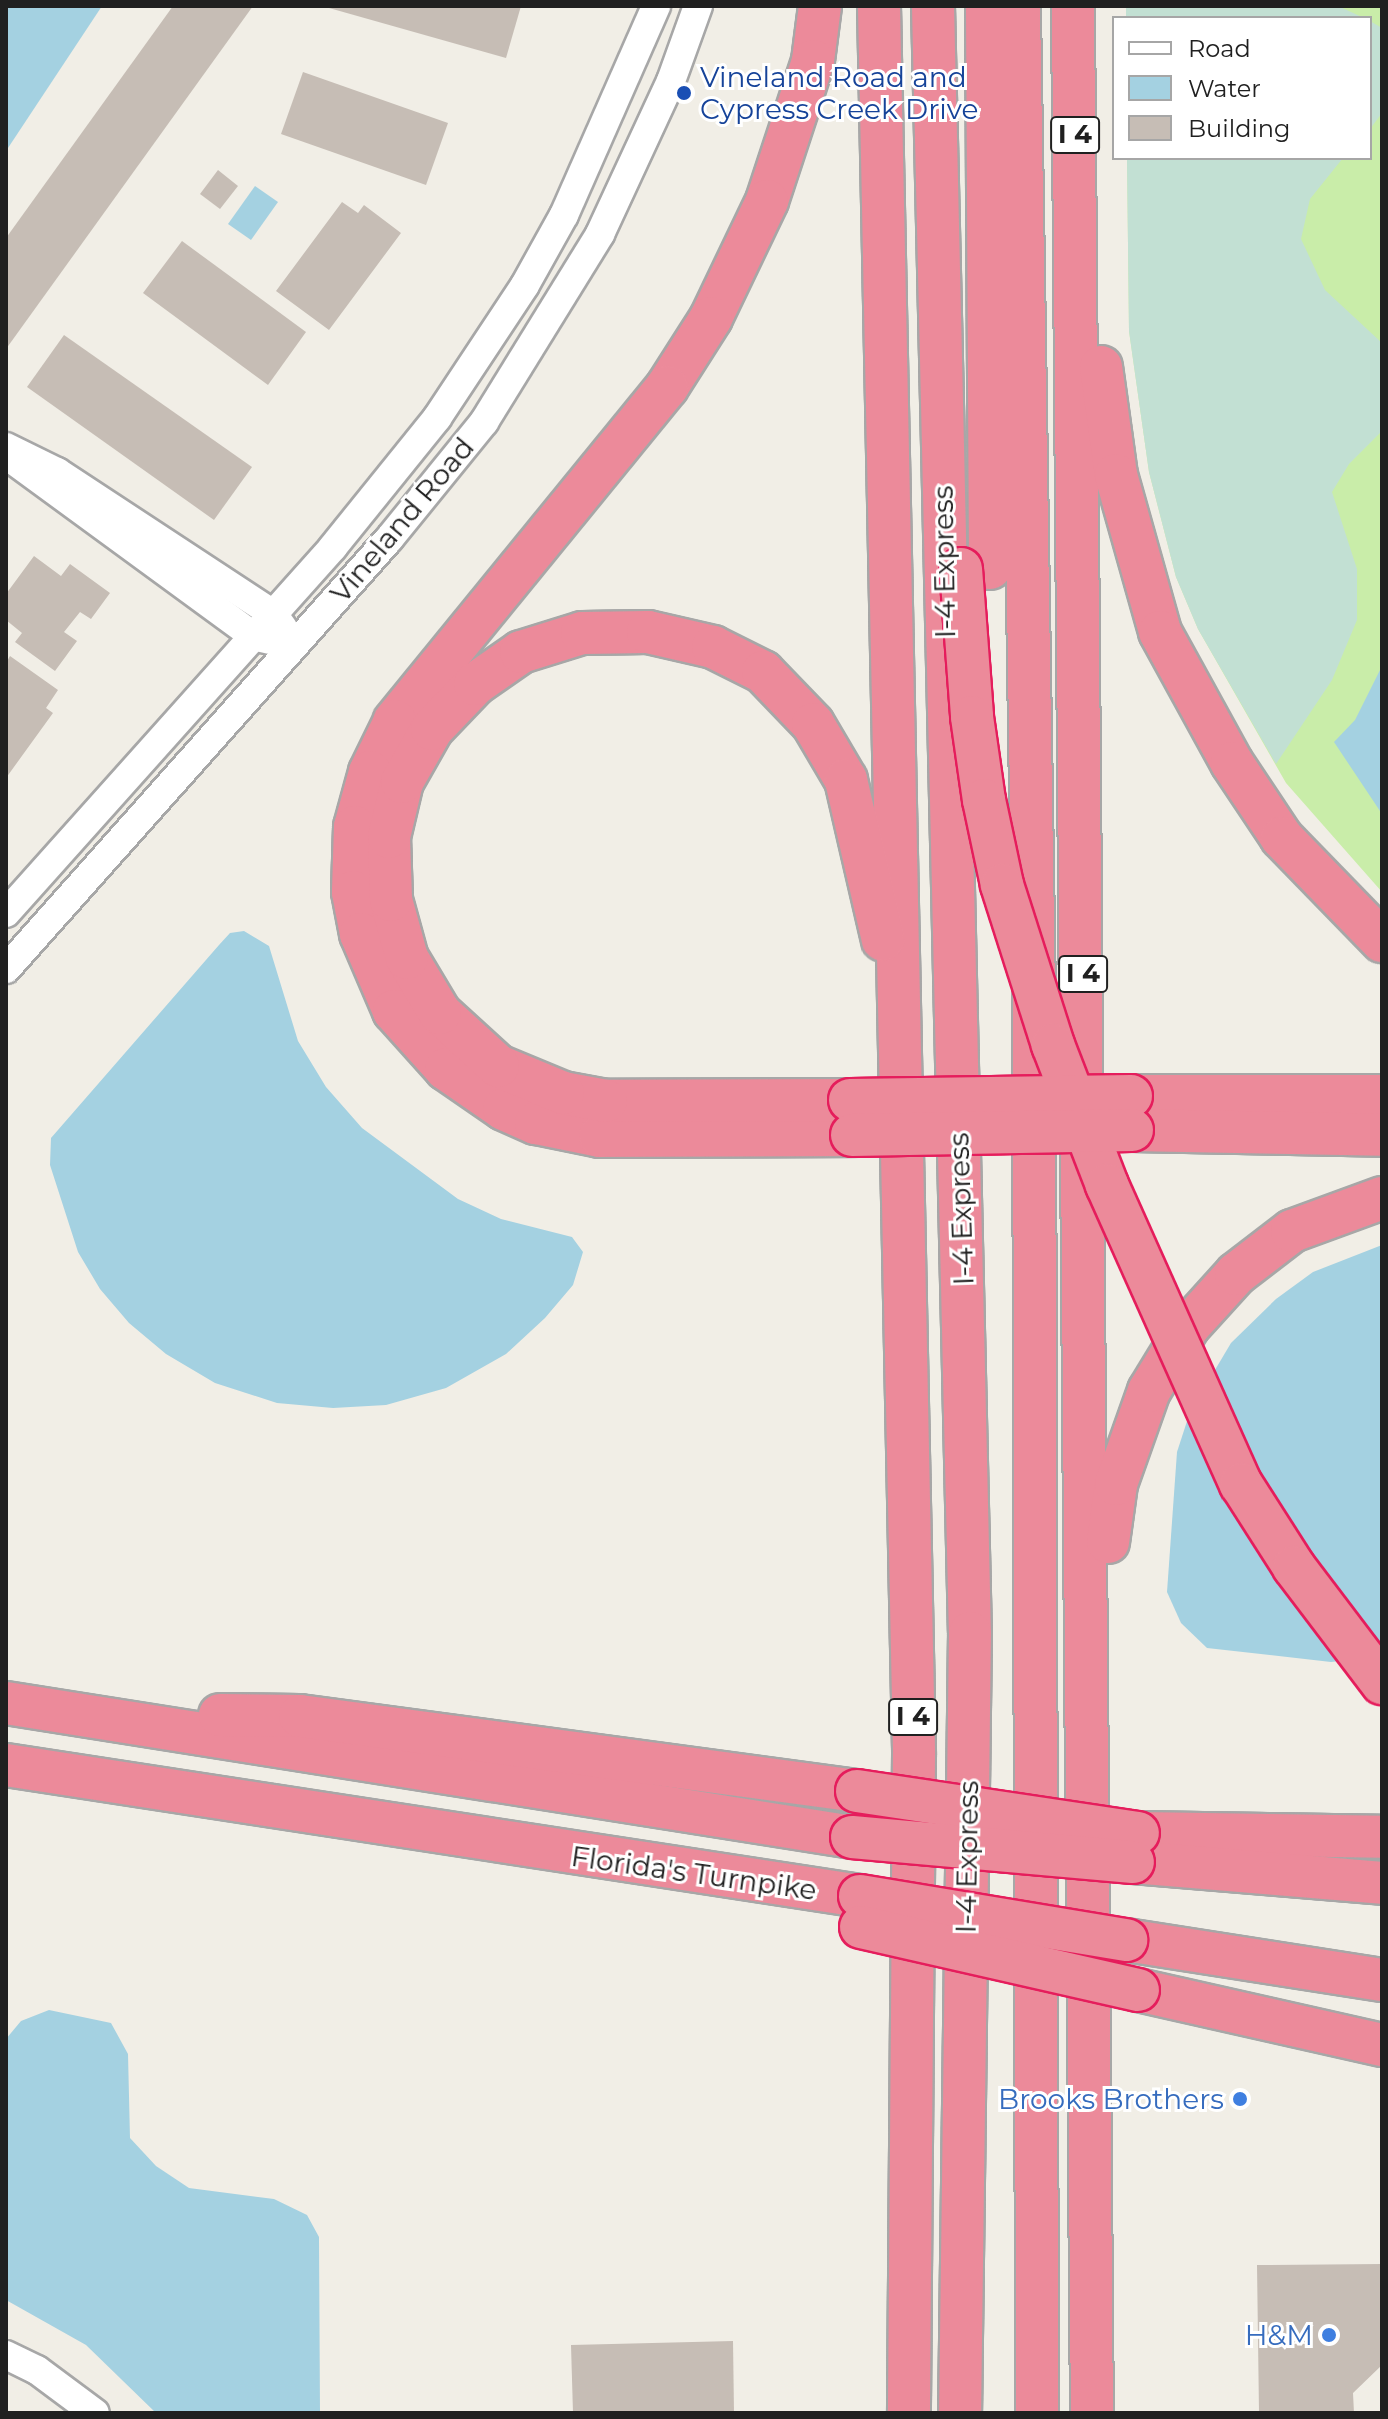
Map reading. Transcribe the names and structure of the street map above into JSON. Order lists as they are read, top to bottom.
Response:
{
  "streets": {
    "highway": ["I 4", "I-4 Express", "Florida's Turnpike"],
    "street": ["Vineland Road"]
  },
  "places": ["Vineland Road and Cypress Creek Drive", "Brooks Brothers", "H&M"],
  "legend": ["Road", "Water", "Building"]
}
